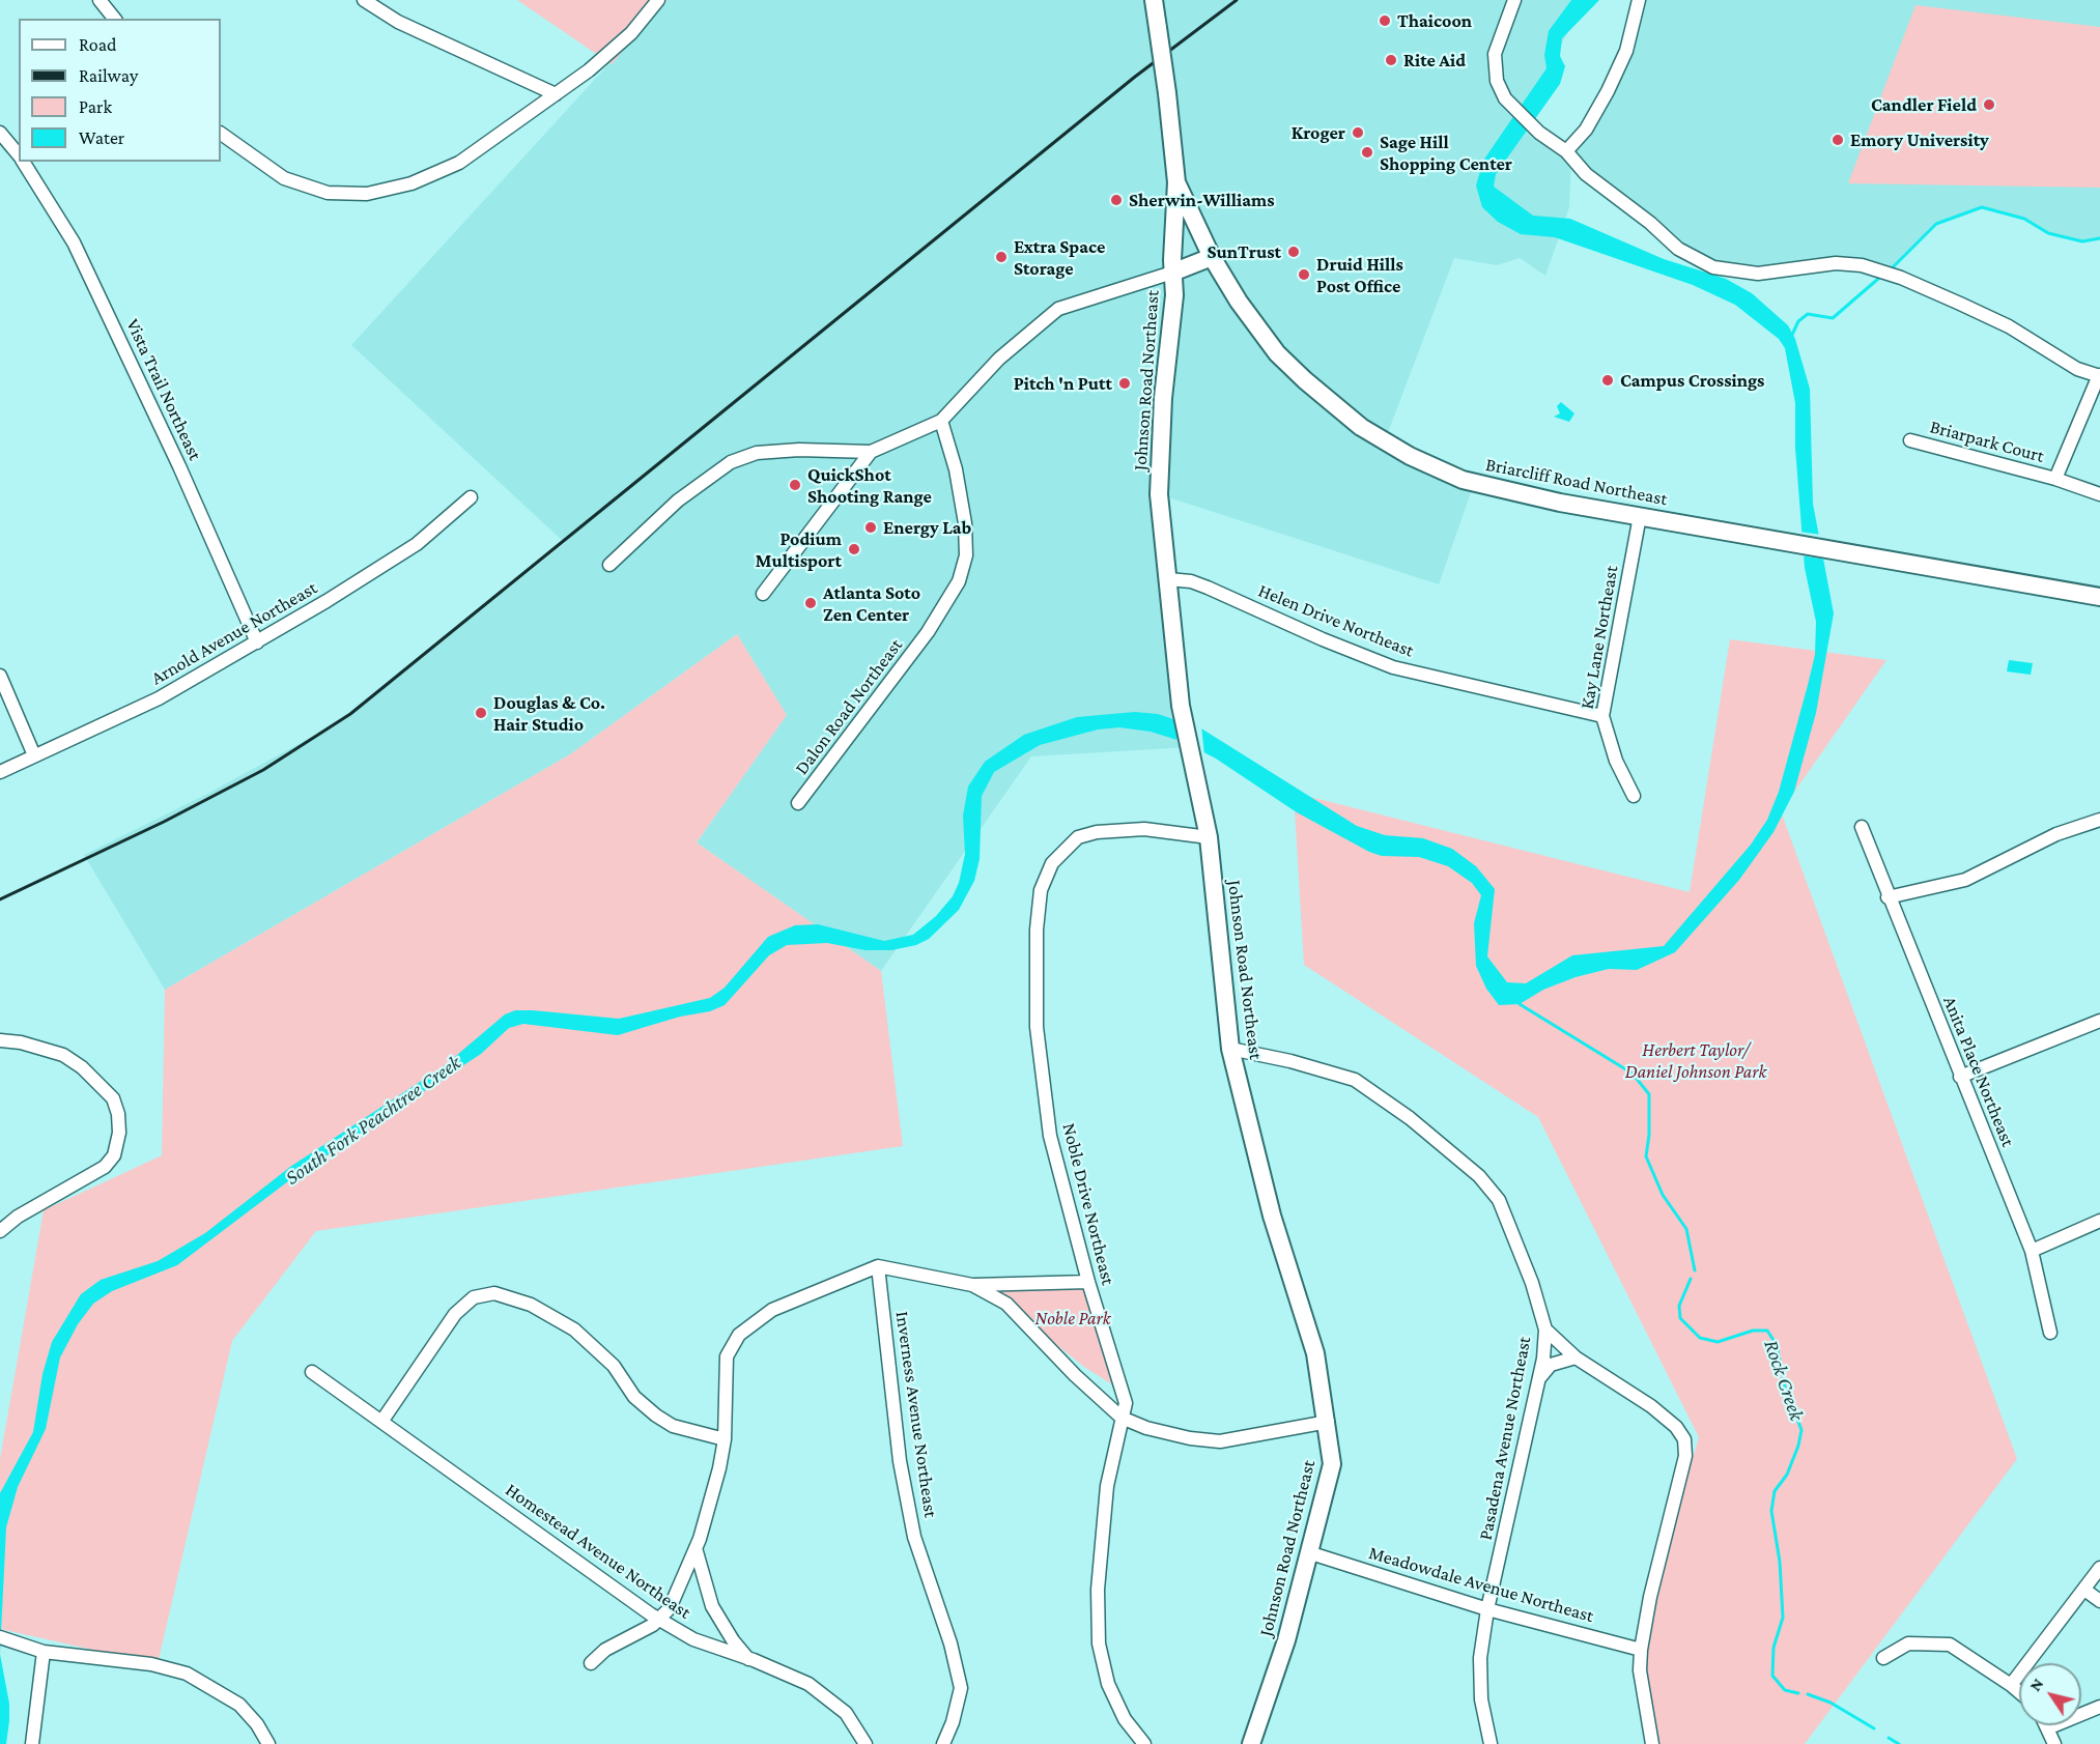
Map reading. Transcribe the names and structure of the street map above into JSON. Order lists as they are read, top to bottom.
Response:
{
  "streets": {
    "street": [
      "Johnson Road Northeast",
      "Vista Trail Northeast",
      "Briarpark Court",
      "Briarcliff Road Northeast",
      "Helen Drive Northeast",
      "Arnold Avenue Northeast",
      "Kay Lane Northeast",
      "Dalon Road Northeast",
      "Anita Place Northeast",
      "Noble Drive Northeast",
      "Inverness Avenue Northeast",
      "Pasadena Avenue Northeast",
      "Homestead Avenue Northeast",
      "Meadowdale Avenue Northeast"
    ]
  },
  "crossings": [
    ["Johnson Road Northeast", "Briarcliff Road Northeast"],
    ["Johnson Road Northeast", "Helen Drive Northeast"],
    ["Johnson Road Northeast", "Noble Drive Northeast"],
    ["Johnson Road Northeast", "Pasadena Avenue Northeast"],
    ["Johnson Road Northeast", "Meadowdale Avenue Northeast"],
    ["Vista Trail Northeast", "Arnold Avenue Northeast"],
    ["Briarcliff Road Northeast", "Kay Lane Northeast"],
    ["Helen Drive Northeast", "Kay Lane Northeast"],
    ["Pasadena Avenue Northeast", "Meadowdale Avenue Northeast"]
  ],
  "water": ["South Fork Peachtree Creek", "Rock Creek"],
  "parks": ["Herbert Taylor/ Daniel Johnson Park", "Noble Park"],
  "places": [
    "Thaicoon",
    "Rite Aid",
    "Candler Field",
    "Kroger",
    "Emory University",
    "Sage Hill Shopping Center",
    "Sherwin-Williams",
    "SunTrust",
    "Extra Space Storage",
    "Druid Hills Post Office",
    "Campus Crossings",
    "Pitch 'n Putt",
    "QuickShot Shooting Range",
    "Energy Lab",
    "Podium Multisport",
    "Atlanta Soto Zen Center",
    "Douglas & Co. Hair Studio"
  ],
  "legend": [
    "Road",
    "Railway",
    "Park",
    "Water"
  ],
  "north": "top left"
}
